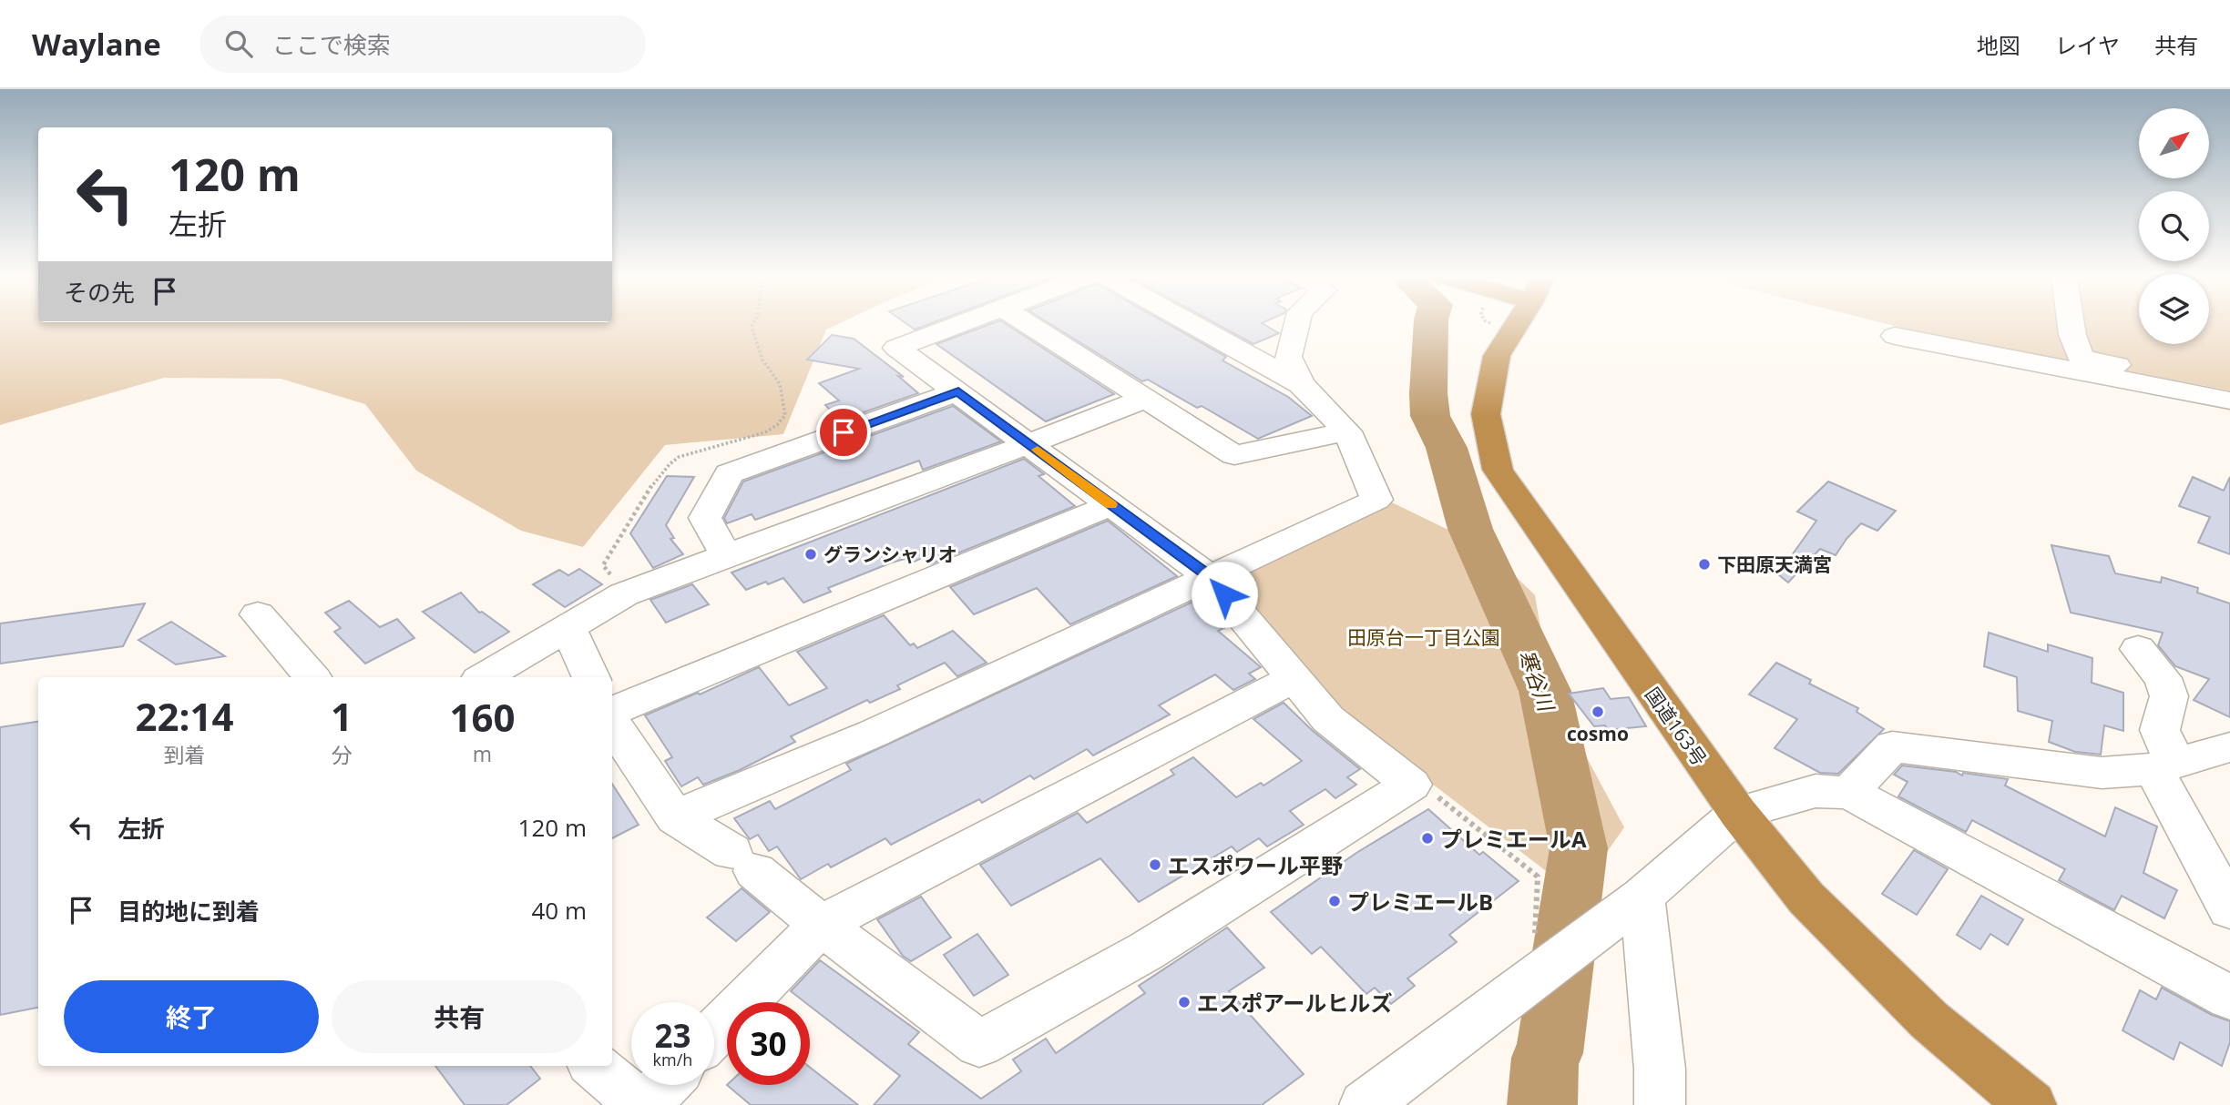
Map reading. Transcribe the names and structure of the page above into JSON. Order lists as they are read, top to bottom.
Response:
{
  "streets": {
    "highway": ["国道163号"]
  },
  "water": ["寒谷川"],
  "parks": ["田原台一丁目公園"],
  "places": [
    "グランシャリオ",
    "下田原天満宮",
    "cosmo",
    "プレミエールA",
    "エスポワール平野",
    "プレミエールB",
    "エスポアールヒルズ"
  ],
  "north": "top right",
  "page": {
    "header": "Waylane",
    "search": "ここで検索",
    "nav": ["地図", "レイヤ", "共有"],
    "turn": ["120 m", "左折"],
    "then": "その先",
    "eta": [
      "22:14",
      "到着",
      "1",
      "分",
      "160",
      "m"
    ],
    "list": [
      {
        "name": "左折",
        "value": "120 m"
      },
      {
        "name": "目的地に到着",
        "value": "40 m"
      }
    ],
    "buttons": ["終了", "共有"],
    "speed": "23 km/h",
    "limit": "30"
  }
}
